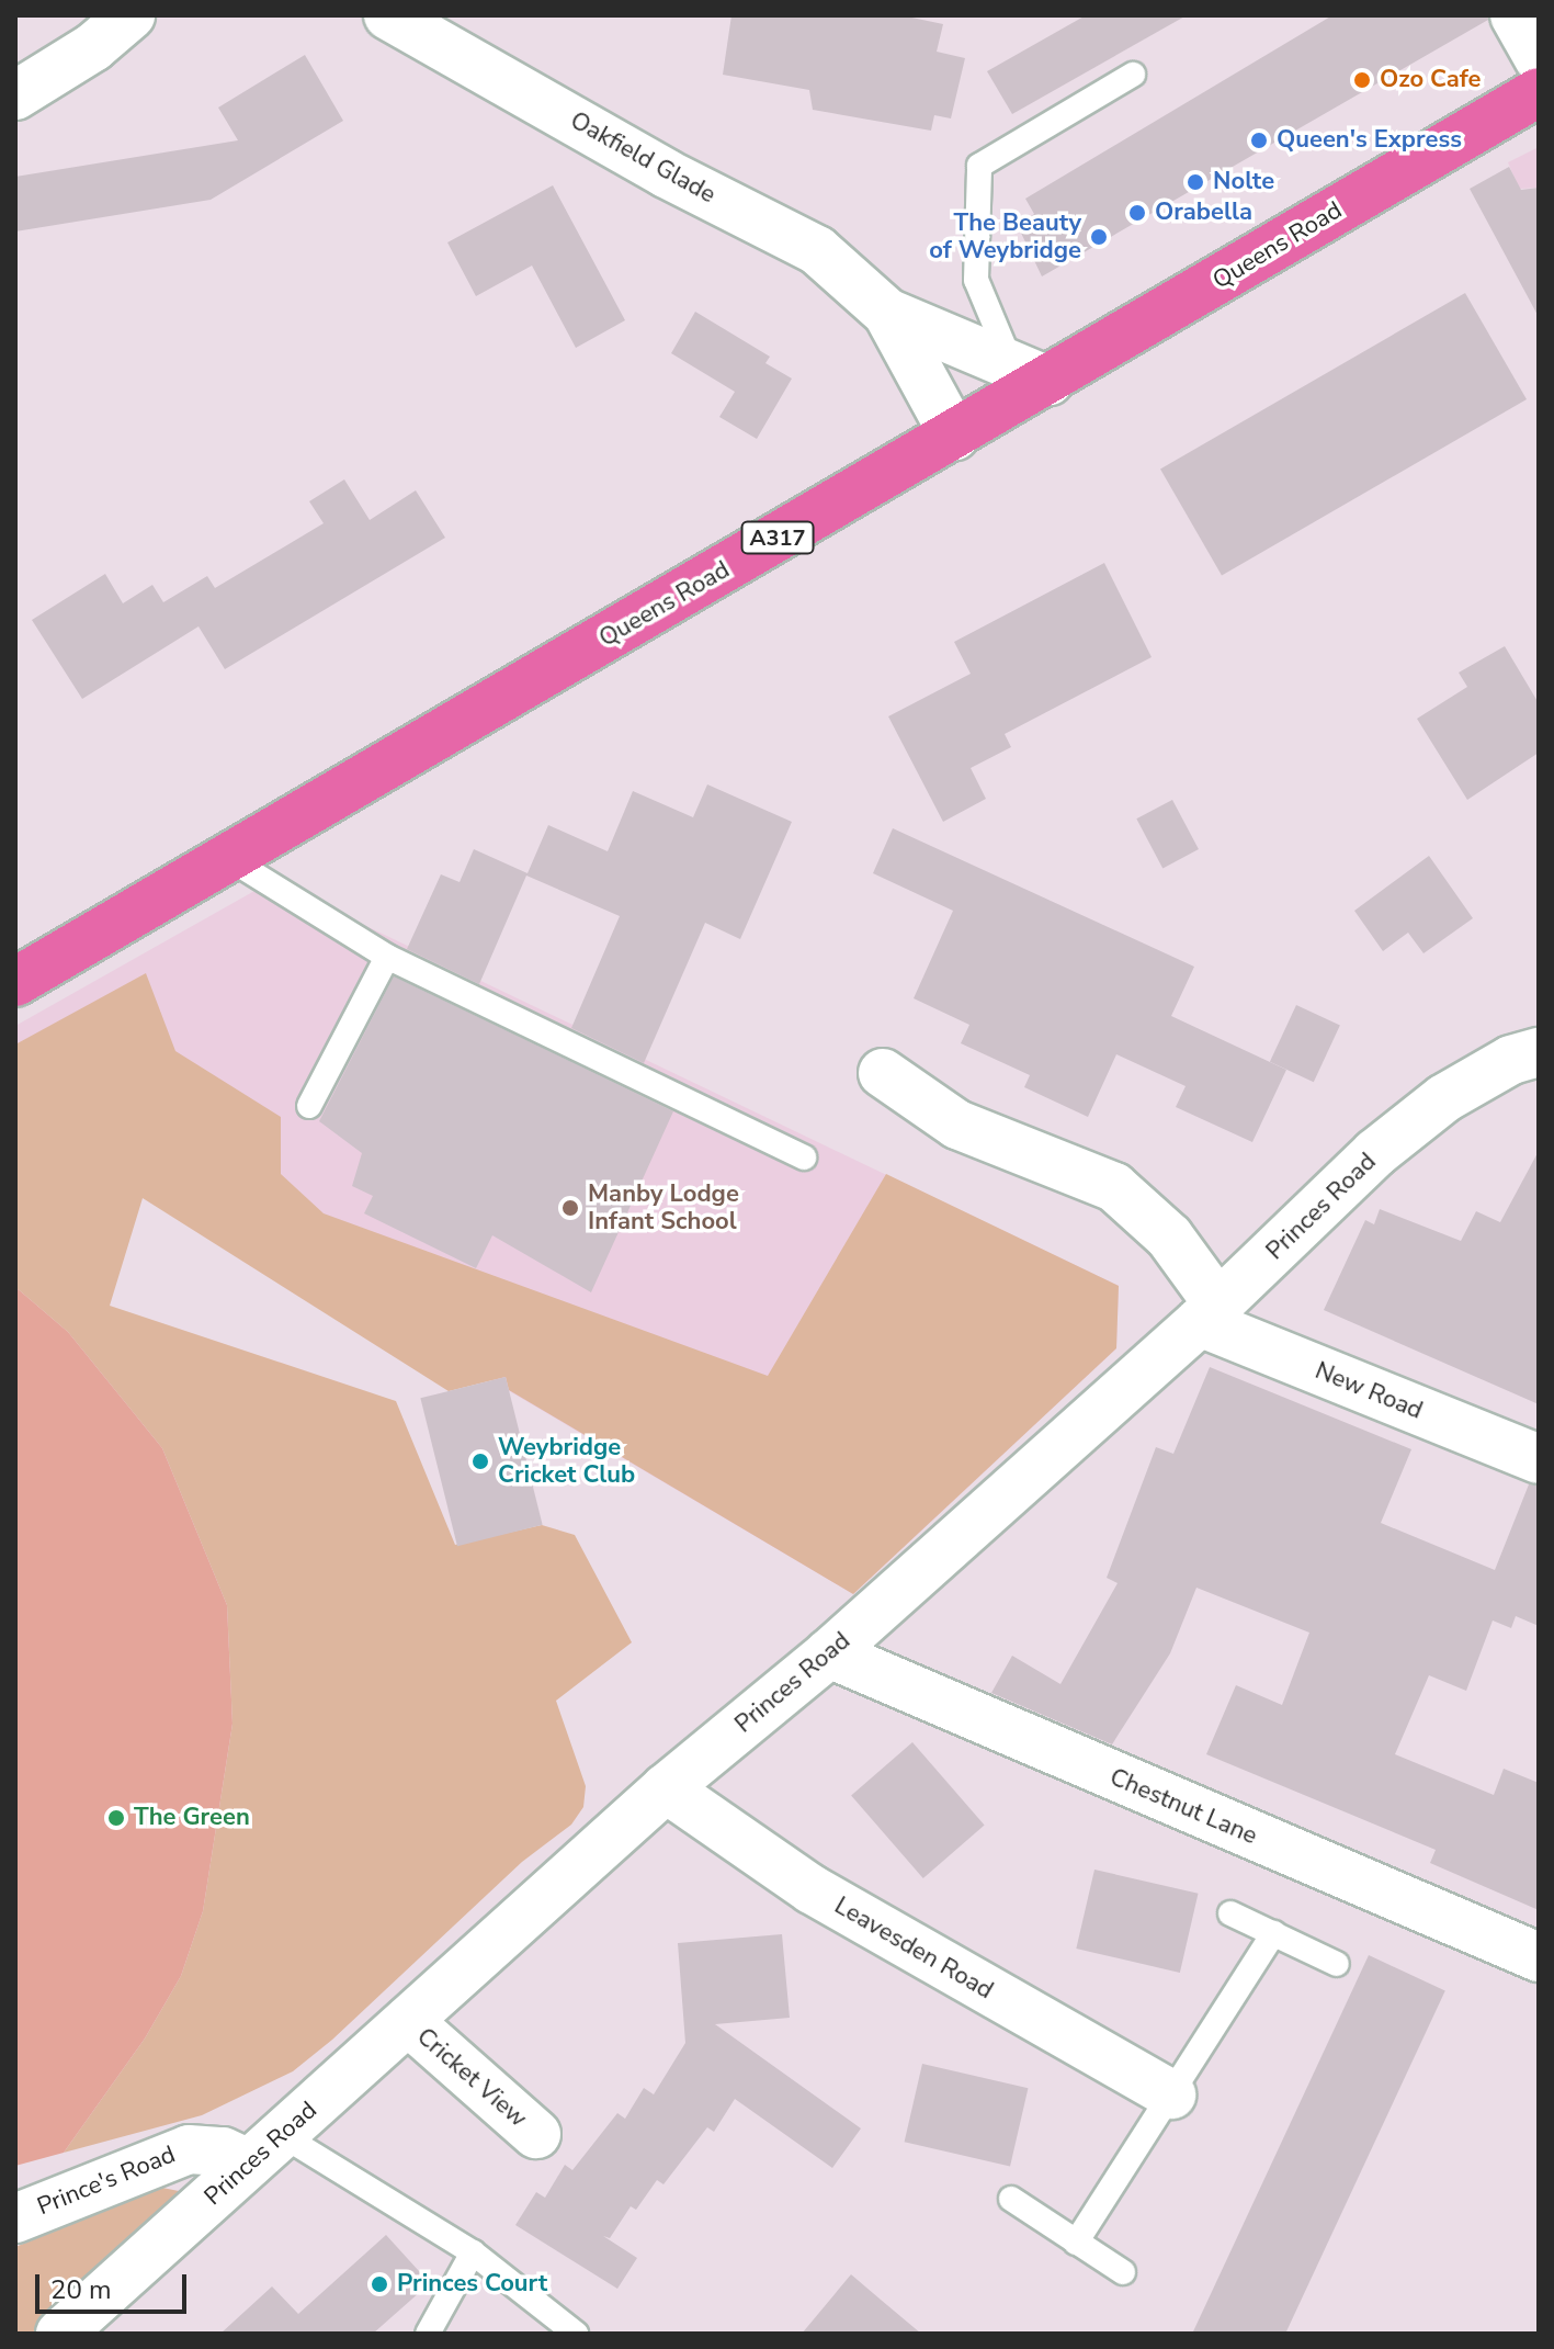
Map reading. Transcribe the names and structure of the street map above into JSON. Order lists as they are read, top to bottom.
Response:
{
  "streets": {
    "main road": ["Queens Road", "A317"],
    "street": [
      "Oakfield Glade",
      "Princes Road",
      "New Road",
      "Chestnut Lane",
      "Leavesden Road",
      "Cricket View",
      "Prince's Road"
    ]
  },
  "crossings": [
    ["Oakfield Glade", "Queens Road"],
    ["Princes Road", "New Road"],
    ["Princes Road", "Chestnut Lane"],
    ["Princes Road", "Leavesden Road"],
    ["Princes Road", "Cricket View"],
    ["Princes Road", "Prince's Road"]
  ],
  "places": [
    "Ozo Cafe",
    "Queen's Express",
    "Nolte",
    "Orabella",
    "The Beauty of Weybridge",
    "Manby Lodge Infant School",
    "Weybridge Cricket Club",
    "The Green",
    "Princes Court"
  ],
  "scale_bar": "20 m"
}
